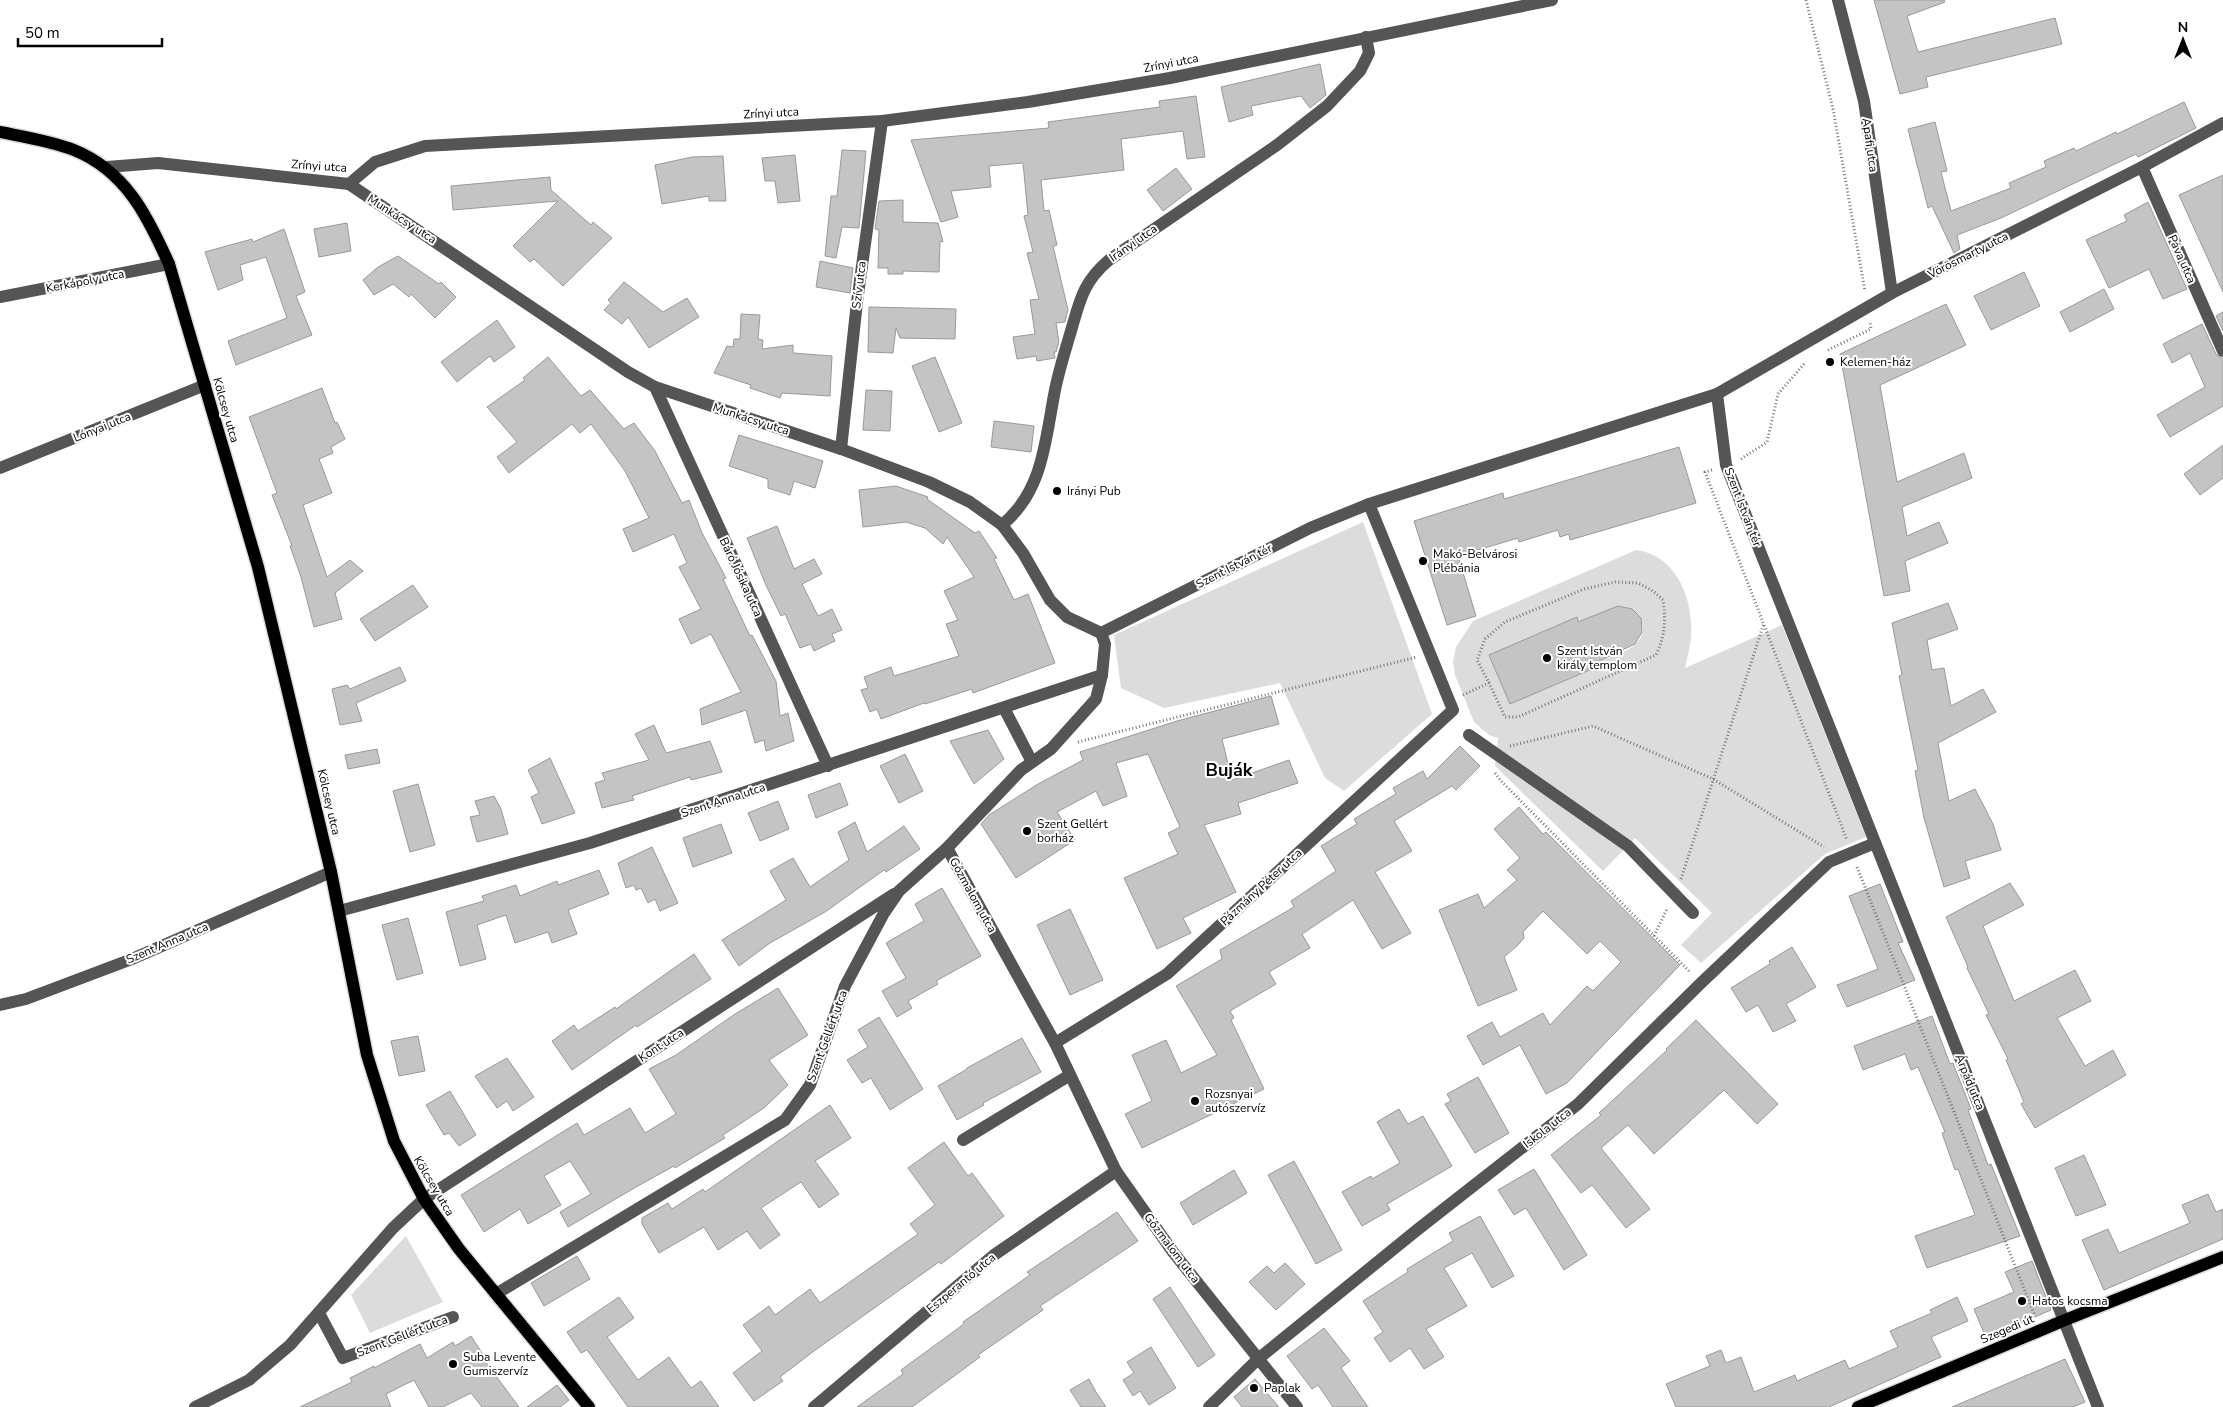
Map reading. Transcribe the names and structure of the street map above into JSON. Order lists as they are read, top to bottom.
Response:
{
  "streets": {
    "main road": ["Kölcsey utca", "Szegedi út"],
    "street": [
      "Zrínyi utca",
      "Apafi utca",
      "Munkácsy utca",
      "Irányi utca",
      "Vörösmarty utca",
      "Páva utca",
      "Kerkápoly utca",
      "Szív utca",
      "Lónyai utca",
      "Szent István tér",
      "Báró Jósika utca",
      "Szent Anna utca",
      "Pázmány Péter utca",
      "Gőzmalom utca",
      "Szent Gellért utca",
      "Kont utca",
      "Árpád utca",
      "Iskola utca",
      "Eszperantó utca"
    ]
  },
  "crossings": [
    ["Zrínyi utca", "Munkácsy utca"],
    ["Zrínyi utca", "Irányi utca"],
    ["Zrínyi utca", "Szív utca"],
    ["Zrínyi utca", "Kölcsey utca"],
    ["Apafi utca", "Vörösmarty utca"],
    ["Munkácsy utca", "Irányi utca"],
    ["Munkácsy utca", "Szív utca"],
    ["Munkácsy utca", "Szent István tér"],
    ["Munkácsy utca", "Báró Jósika utca"],
    ["Vörösmarty utca", "Páva utca"],
    ["Vörösmarty utca", "Szent István tér"],
    ["Kerkápoly utca", "Kölcsey utca"],
    ["Kölcsey utca", "Lónyai utca"],
    ["Kölcsey utca", "Szent Anna utca"],
    ["Kölcsey utca", "Szent Gellért utca"],
    ["Kölcsey utca", "Kont utca"],
    ["Szent István tér", "Árpád utca"],
    ["Szent István tér", "Iskola utca"],
    ["Báró Jósika utca", "Szent Anna utca"],
    ["Szent Anna utca", "Szent Gellért utca"],
    ["Pázmány Péter utca", "Gőzmalom utca"],
    ["Gőzmalom utca", "Szent Gellért utca"],
    ["Gőzmalom utca", "Iskola utca"],
    ["Gőzmalom utca", "Eszperantó utca"],
    ["Szent Gellért utca", "Kont utca"],
    ["Árpád utca", "Iskola utca"],
    ["Árpád utca", "Szegedi út"]
  ],
  "districts": ["Buják"],
  "places": [
    "Kelemen-ház",
    "Irányi Pub",
    "Makó-Belvárosi Plébánia",
    "Szent István király templom",
    "Szent Gellért borház",
    "Rozsnyai autószervíz",
    "Hatos kocsma",
    "Suba Levente Gumiszervíz",
    "Paplak"
  ],
  "scale_bar": "50 m",
  "north": "top"
}
